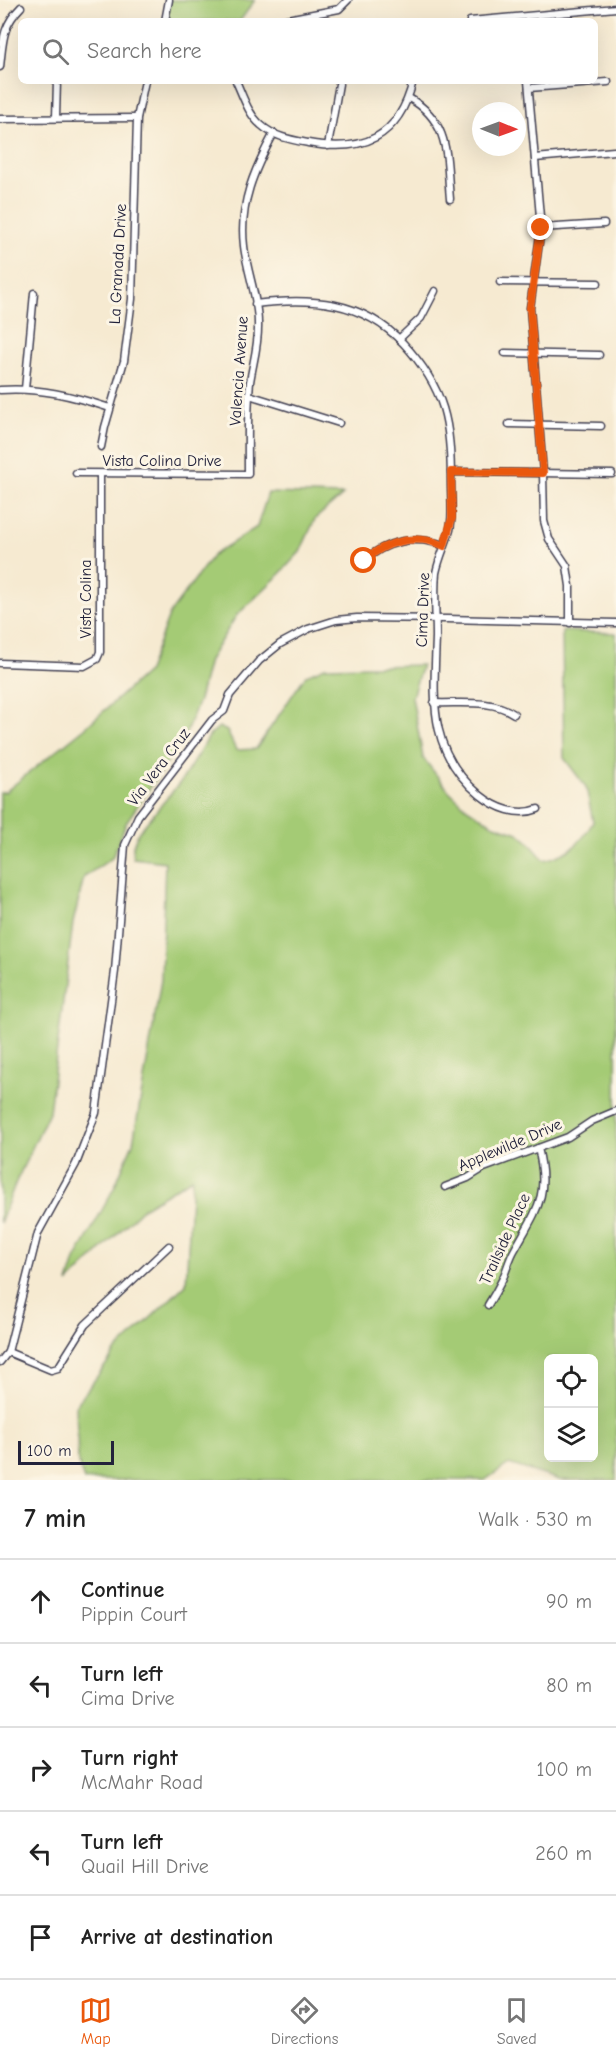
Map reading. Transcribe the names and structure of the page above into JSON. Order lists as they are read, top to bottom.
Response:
{
  "streets": {
    "street": [
      "La Granada Drive",
      "Valencia Avenue",
      "Vista Colina Drive",
      "Vista Colina",
      "Cima Drive",
      "Via Vera Cruz",
      "Applewilde Drive",
      "Trailside Place"
    ]
  },
  "crossings": [
    ["Valencia Avenue", "Vista Colina Drive"],
    ["Valencia Avenue", "Cima Drive"],
    ["Vista Colina Drive", "Vista Colina"],
    ["Cima Drive", "Via Vera Cruz"],
    ["Applewilde Drive", "Trailside Place"]
  ],
  "scale_bar": "100 m",
  "north": "right",
  "page": {
    "search": "Search here",
    "scale": "100 m",
    "heading": ["7 min", "Walk · 530 m"],
    "list": [
      ["Continue", "Pippin Court", "90 m"],
      ["Turn left", "Cima Drive", "80 m"],
      ["Turn right", "McMahr Road", "100 m"],
      ["Turn left", "Quail Hill Drive", "260 m"],
      "Arrive at destination"
    ],
    "nav": ["Map", "Directions", "Saved"]
  }
}
